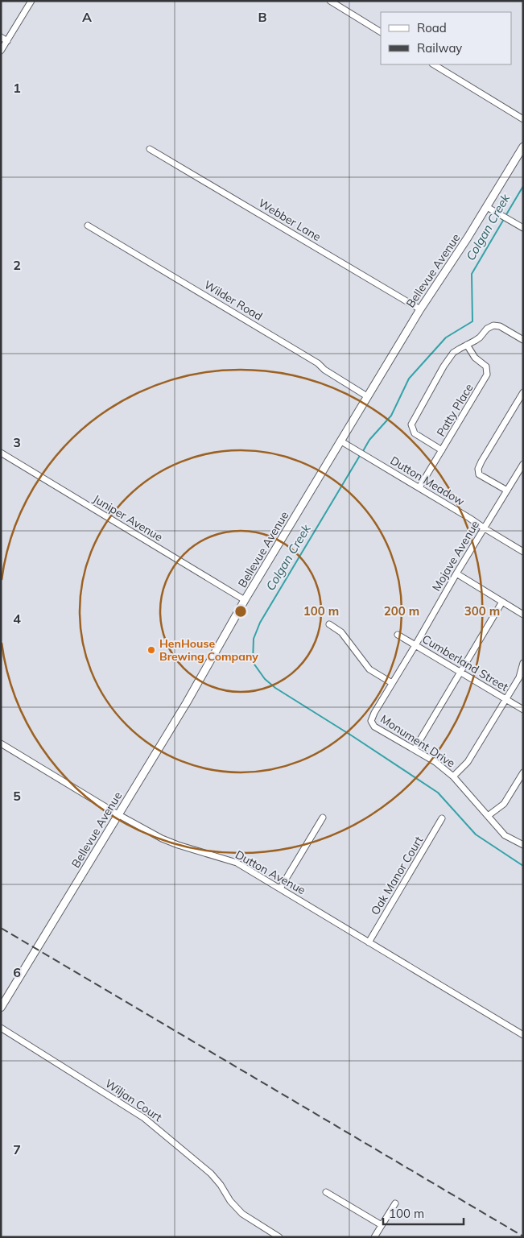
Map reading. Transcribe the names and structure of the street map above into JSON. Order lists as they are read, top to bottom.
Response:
{
  "streets": {
    "street": [
      "Webber Lane",
      "Bellevue Avenue",
      "Wilder Road",
      "Patty Place",
      "Dutton Meadow",
      "Juniper Avenue",
      "Mojave Avenue",
      "Cumberland Street",
      "Monument Drive",
      "Dutton Avenue",
      "Oak Manor Court",
      "Wiljan Court"
    ]
  },
  "crossings": [
    ["Webber Lane", "Bellevue Avenue"],
    ["Bellevue Avenue", "Wilder Road"],
    ["Bellevue Avenue", "Dutton Meadow"],
    ["Bellevue Avenue", "Juniper Avenue"],
    ["Bellevue Avenue", "Dutton Avenue"],
    ["Patty Place", "Dutton Meadow"],
    ["Dutton Meadow", "Mojave Avenue"],
    ["Mojave Avenue", "Cumberland Street"],
    ["Mojave Avenue", "Monument Drive"],
    ["Dutton Avenue", "Oak Manor Court"]
  ],
  "water": ["Colgan Creek"],
  "places": ["HenHouse Brewing Company"],
  "legend": ["Road", "Railway"],
  "scale_bar": "100 m",
  "grid": {
    "columns": ["A", "B"],
    "rows": [
      "1",
      "2",
      "3",
      "4",
      "5",
      "6",
      "7"
    ]
  },
  "rings": ["100 m", "200 m", "300 m"]
}
